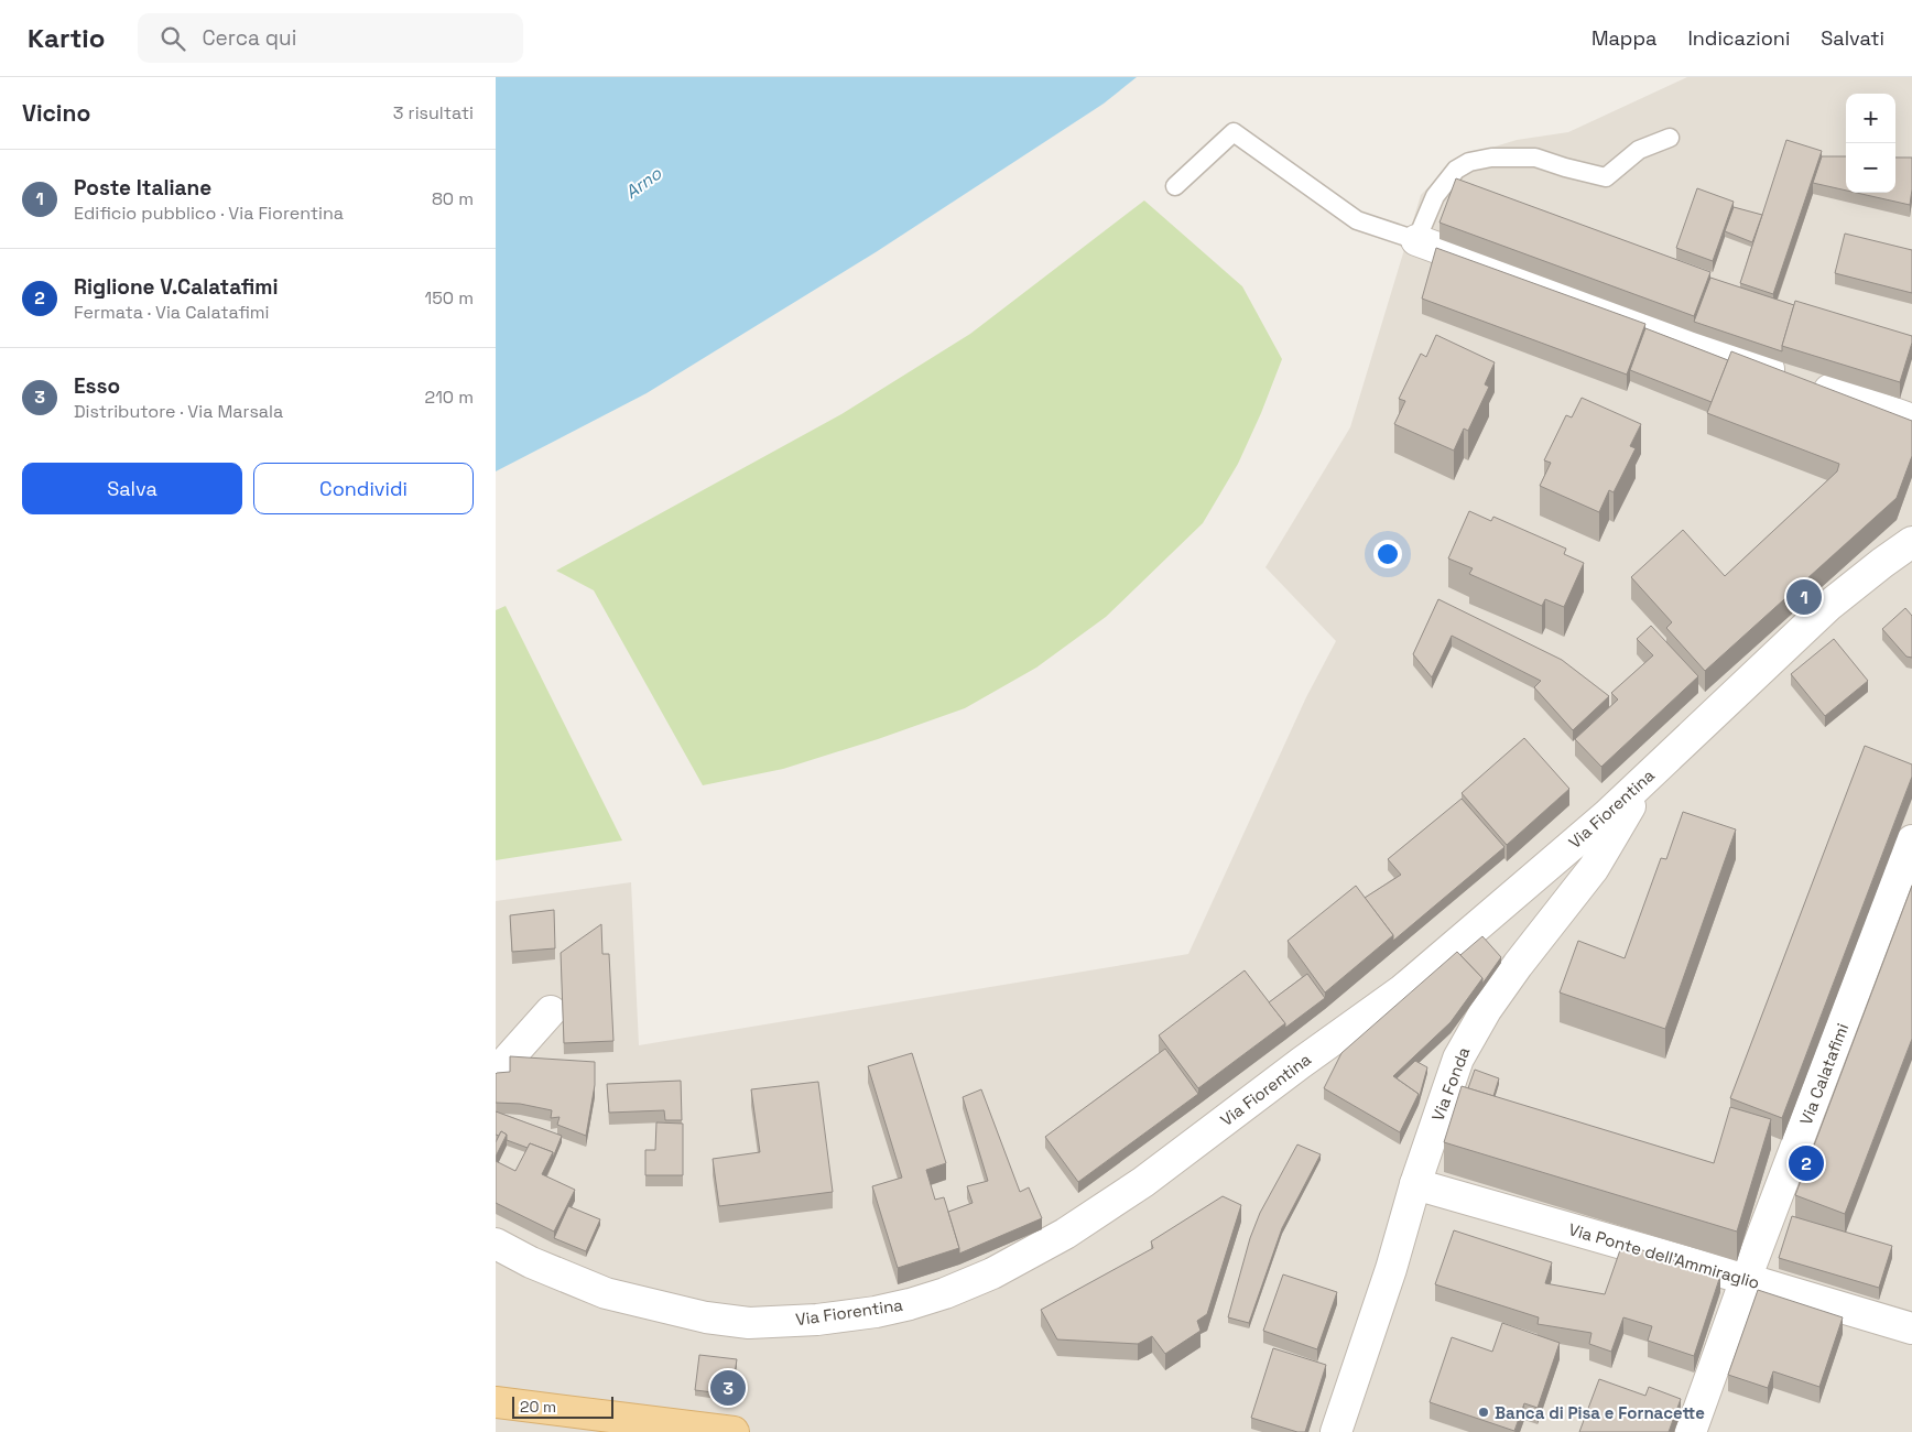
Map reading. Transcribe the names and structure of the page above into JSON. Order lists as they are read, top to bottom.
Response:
{
  "streets": {
    "street": [
      "Via Fiorentina",
      "Via Calatafimi",
      "Via Fonda",
      "Via Ponte dell'Ammiraglio"
    ]
  },
  "crossings": [
    ["Via Fiorentina", "Via Fonda"],
    ["Via Calatafimi", "Via Ponte dell'Ammiraglio"],
    ["Via Fonda", "Via Ponte dell'Ammiraglio"]
  ],
  "water": ["Arno"],
  "places": ["Banca di Pisa e Fornacette"],
  "scale_bar": "20 m",
  "page": {
    "header": "Kartio",
    "search": "Cerca qui",
    "nav": ["Mappa", "Indicazioni", "Salvati"],
    "heading": ["Vicino", "3 risultati"],
    "map_buttons": ["+", "−"],
    "list": [
      {
        "mark": "1",
        "name": "Poste Italiane",
        "note": "Edificio pubblico · Via Fiorentina",
        "value": "80 m"
      },
      {
        "mark": "2",
        "name": "Riglione V.Calatafimi",
        "note": "Fermata · Via Calatafimi",
        "value": "150 m"
      },
      {
        "mark": "3",
        "name": "Esso",
        "note": "Distributore · Via Marsala",
        "value": "210 m"
      }
    ],
    "buttons": ["Salva", "Condividi"],
    "pins": ["1", "2", "3"],
    "scale": "20 m"
  }
}
